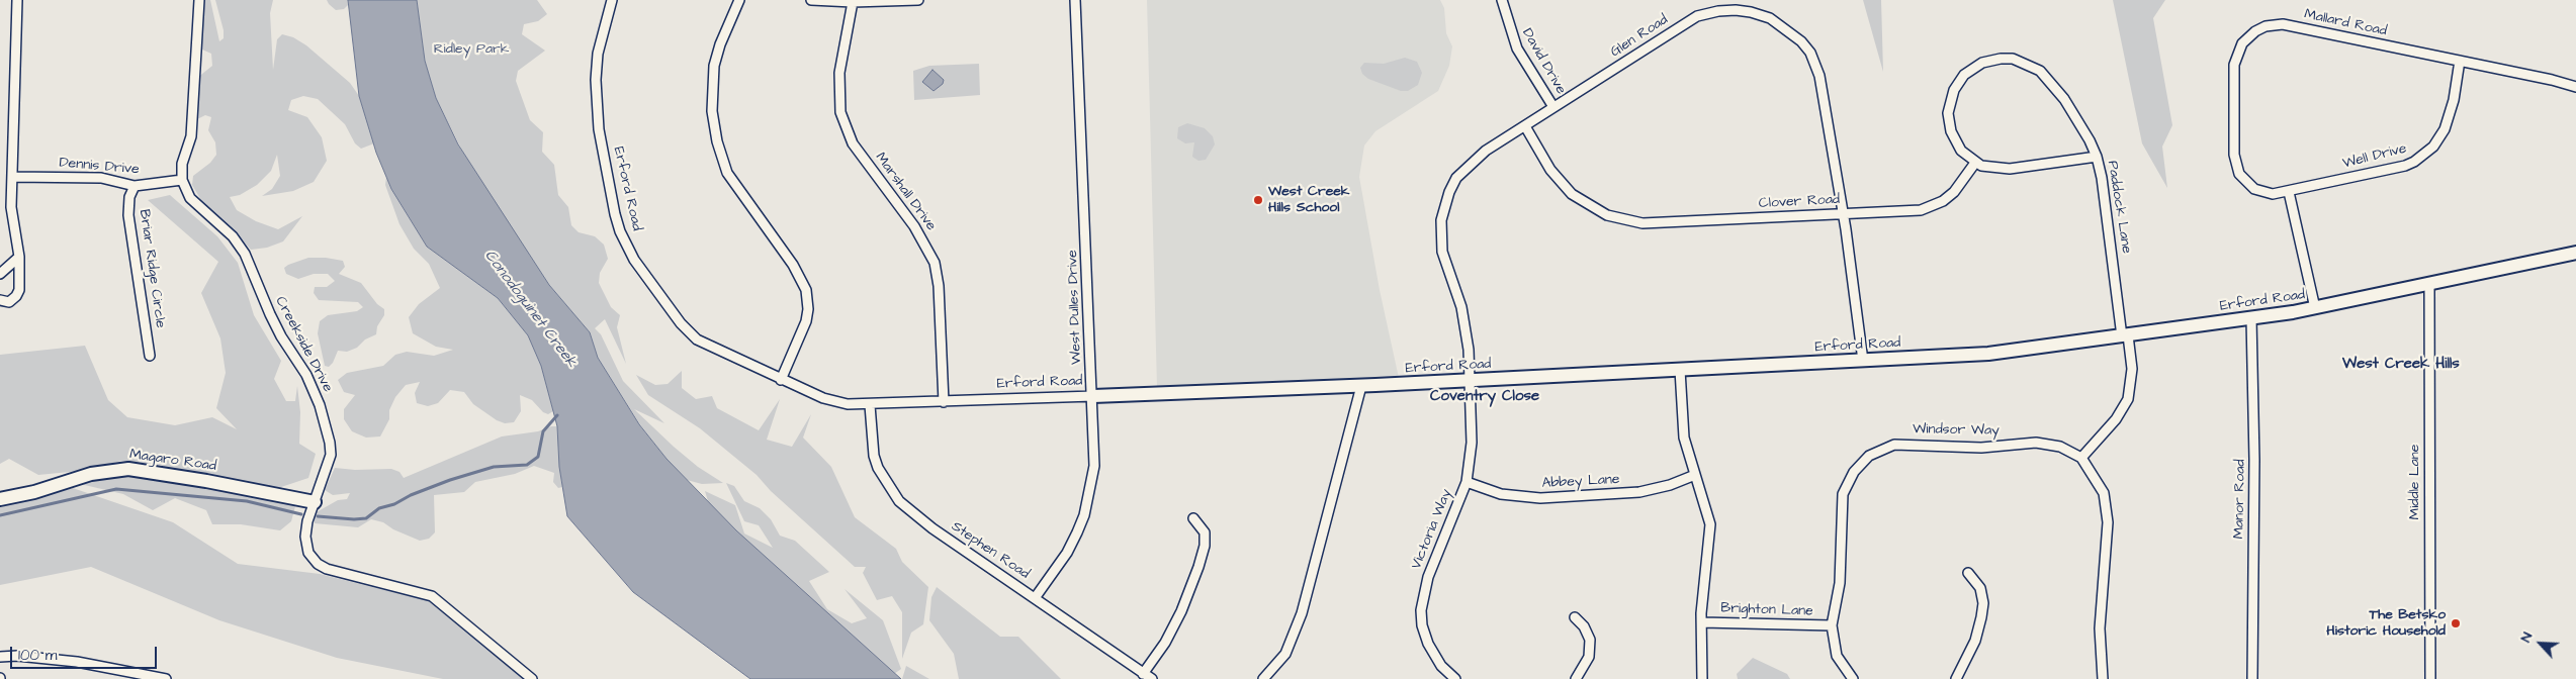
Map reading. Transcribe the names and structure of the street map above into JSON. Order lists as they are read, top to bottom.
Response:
{
  "streets": {
    "street": [
      "Mallard Road",
      "Glen Road",
      "David Drive",
      "Well Drive",
      "Dennis Drive",
      "Erford Road",
      "Marshall Drive",
      "Clover Road",
      "Paddock Lane",
      "Briar Ridge Circle",
      "West Dulles Drive",
      "Creekside Drive",
      "Windsor Way",
      "Magaro Road",
      "Abbey Lane",
      "Middle Lane",
      "Manor Road",
      "Victoria Way",
      "Stephen Road",
      "Brighton Lane"
    ]
  },
  "crossings": [
    ["Mallard Road", "Well Drive"],
    ["Glen Road", "David Drive"],
    ["Glen Road", "Erford Road"],
    ["Glen Road", "Clover Road"],
    ["Glen Road", "Victoria Way"],
    ["Dennis Drive", "Briar Ridge Circle"],
    ["Dennis Drive", "Creekside Drive"],
    ["Erford Road", "Marshall Drive"],
    ["Erford Road", "Paddock Lane"],
    ["Erford Road", "West Dulles Drive"],
    ["Erford Road", "Middle Lane"],
    ["Erford Road", "Manor Road"],
    ["Erford Road", "Victoria Way"],
    ["Erford Road", "Stephen Road"],
    ["Clover Road", "Paddock Lane"],
    ["Paddock Lane", "Windsor Way"],
    ["West Dulles Drive", "Stephen Road"],
    ["Creekside Drive", "Magaro Road"],
    ["Windsor Way", "Brighton Lane"],
    ["Abbey Lane", "Victoria Way"]
  ],
  "districts": ["West Creek Hills", "Coventry Close"],
  "water": ["Conodoguinet Creek"],
  "parks": ["Ridley Park"],
  "places": ["West Creek Hills School", "The Betsko Historic Household"],
  "scale_bar": "100 m",
  "north": "top left"
}
